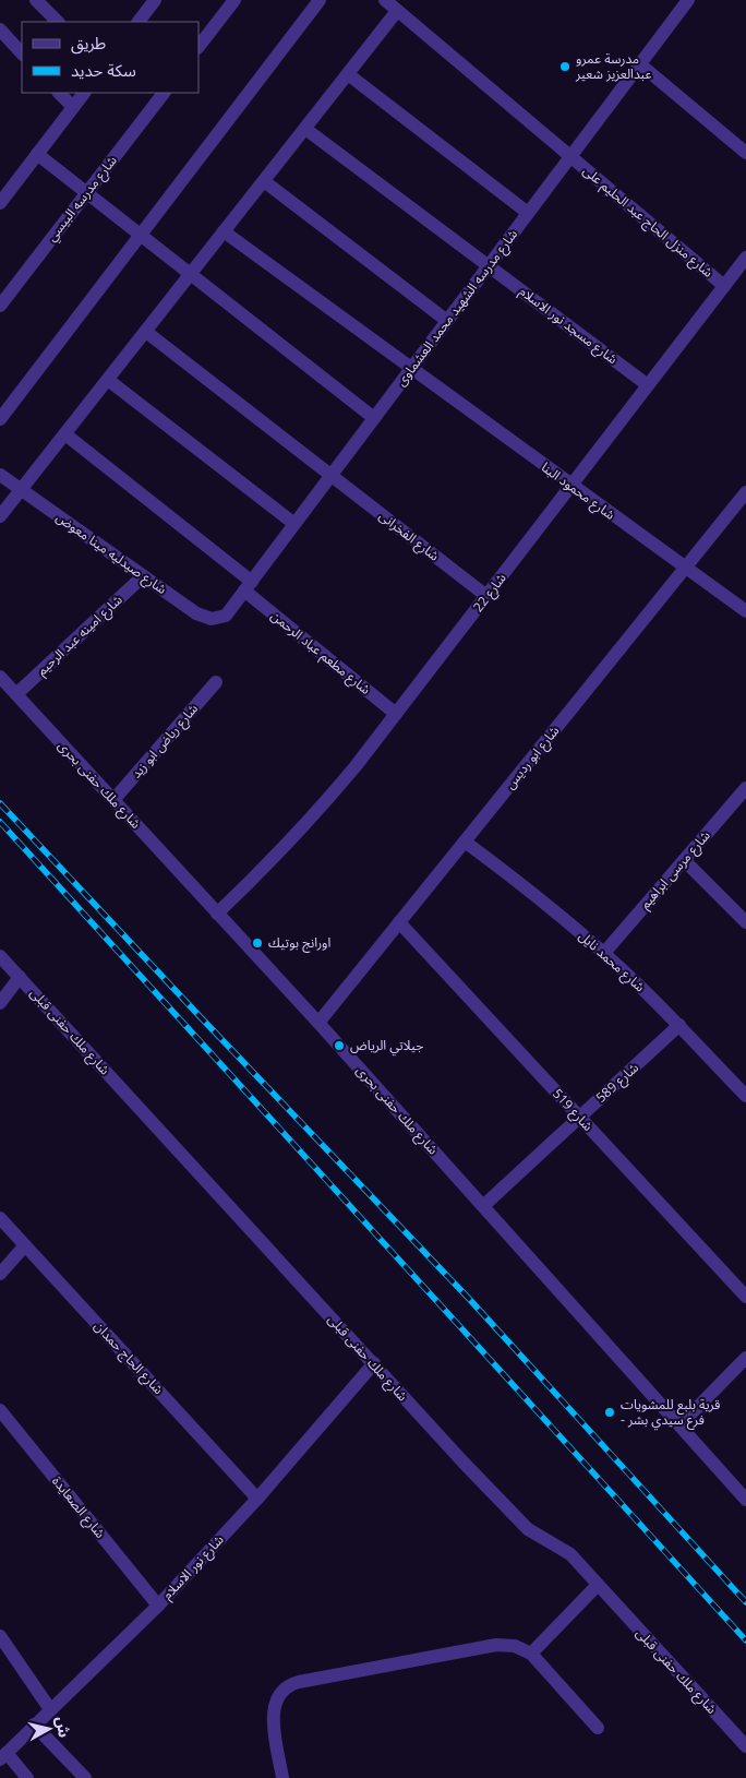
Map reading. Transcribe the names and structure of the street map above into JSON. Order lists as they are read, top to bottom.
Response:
{
  "streets": {
    "street": [
      "شارع مدرسه البيسي",
      "شارع منزل الحاج عبد الحليم على",
      "شارع مدرسه الشهيد محمد العشماوى",
      "شارع مسجد نور الاسلام",
      "شارع محمود البنا",
      "شارع الفخرانى",
      "شارع صيدليه مينا معوض",
      "شارع 22",
      "شارع امينه عبد الرحيم",
      "شارع مطعم عباد الرحمن",
      "شارع رياض ابو زيد",
      "شارع ابو رديس",
      "شارع ملك حفنى بحرى",
      "شارع مرسى ابراهيم",
      "شارع محمد نايل",
      "شارع ملك حفنى قبلى",
      "شارع 589",
      "شارع 519",
      "شارع الحاج حمدان",
      "شارع الصعايدة",
      "شارع نور الاسلام"
    ]
  },
  "crossings": [
    ["شارع منزل الحاج عبد الحليم على", "شارع مدرسه الشهيد محمد العشماوى"],
    ["شارع منزل الحاج عبد الحليم على", "شارع 22"],
    ["شارع مدرسه الشهيد محمد العشماوى", "شارع مسجد نور الاسلام"],
    ["شارع مدرسه الشهيد محمد العشماوى", "شارع محمود البنا"],
    ["شارع مدرسه الشهيد محمد العشماوى", "شارع الفخرانى"],
    ["شارع مدرسه الشهيد محمد العشماوى", "شارع صيدليه مينا معوض"],
    ["شارع مدرسه الشهيد محمد العشماوى", "شارع مطعم عباد الرحمن"],
    ["شارع مسجد نور الاسلام", "شارع 22"],
    ["شارع محمود البنا", "شارع 22"],
    ["شارع محمود البنا", "شارع ابو رديس"],
    ["شارع الفخرانى", "شارع 22"],
    ["شارع صيدليه مينا معوض", "شارع امينه عبد الرحيم"],
    ["شارع 22", "شارع مطعم عباد الرحمن"],
    ["شارع 22", "شارع ملك حفنى بحرى"],
    ["شارع امينه عبد الرحيم", "شارع ملك حفنى بحرى"],
    ["شارع رياض ابو زيد", "شارع ملك حفنى بحرى"],
    ["شارع ابو رديس", "شارع ملك حفنى بحرى"],
    ["شارع ابو رديس", "شارع محمد نايل"],
    ["شارع ابو رديس", "شارع 519"],
    ["شارع ملك حفنى بحرى", "شارع 589"],
    ["شارع مرسى ابراهيم", "شارع محمد نايل"],
    ["شارع محمد نايل", "شارع 589"],
    ["شارع ملك حفنى قبلى", "شارع نور الاسلام"],
    ["شارع 589", "شارع 519"],
    ["شارع الحاج حمدان", "شارع نور الاسلام"],
    ["شارع الصعايدة", "شارع نور الاسلام"]
  ],
  "places": [
    "مدرسة عمرو عبدالعزيز شعير",
    "اورانج بوتيك",
    "جيلاتي الرياض",
    "قرية بلبع للمشويات - فرع سيدي بشر"
  ],
  "legend": ["طريق", "سكة حديد"],
  "north": "right"
}
